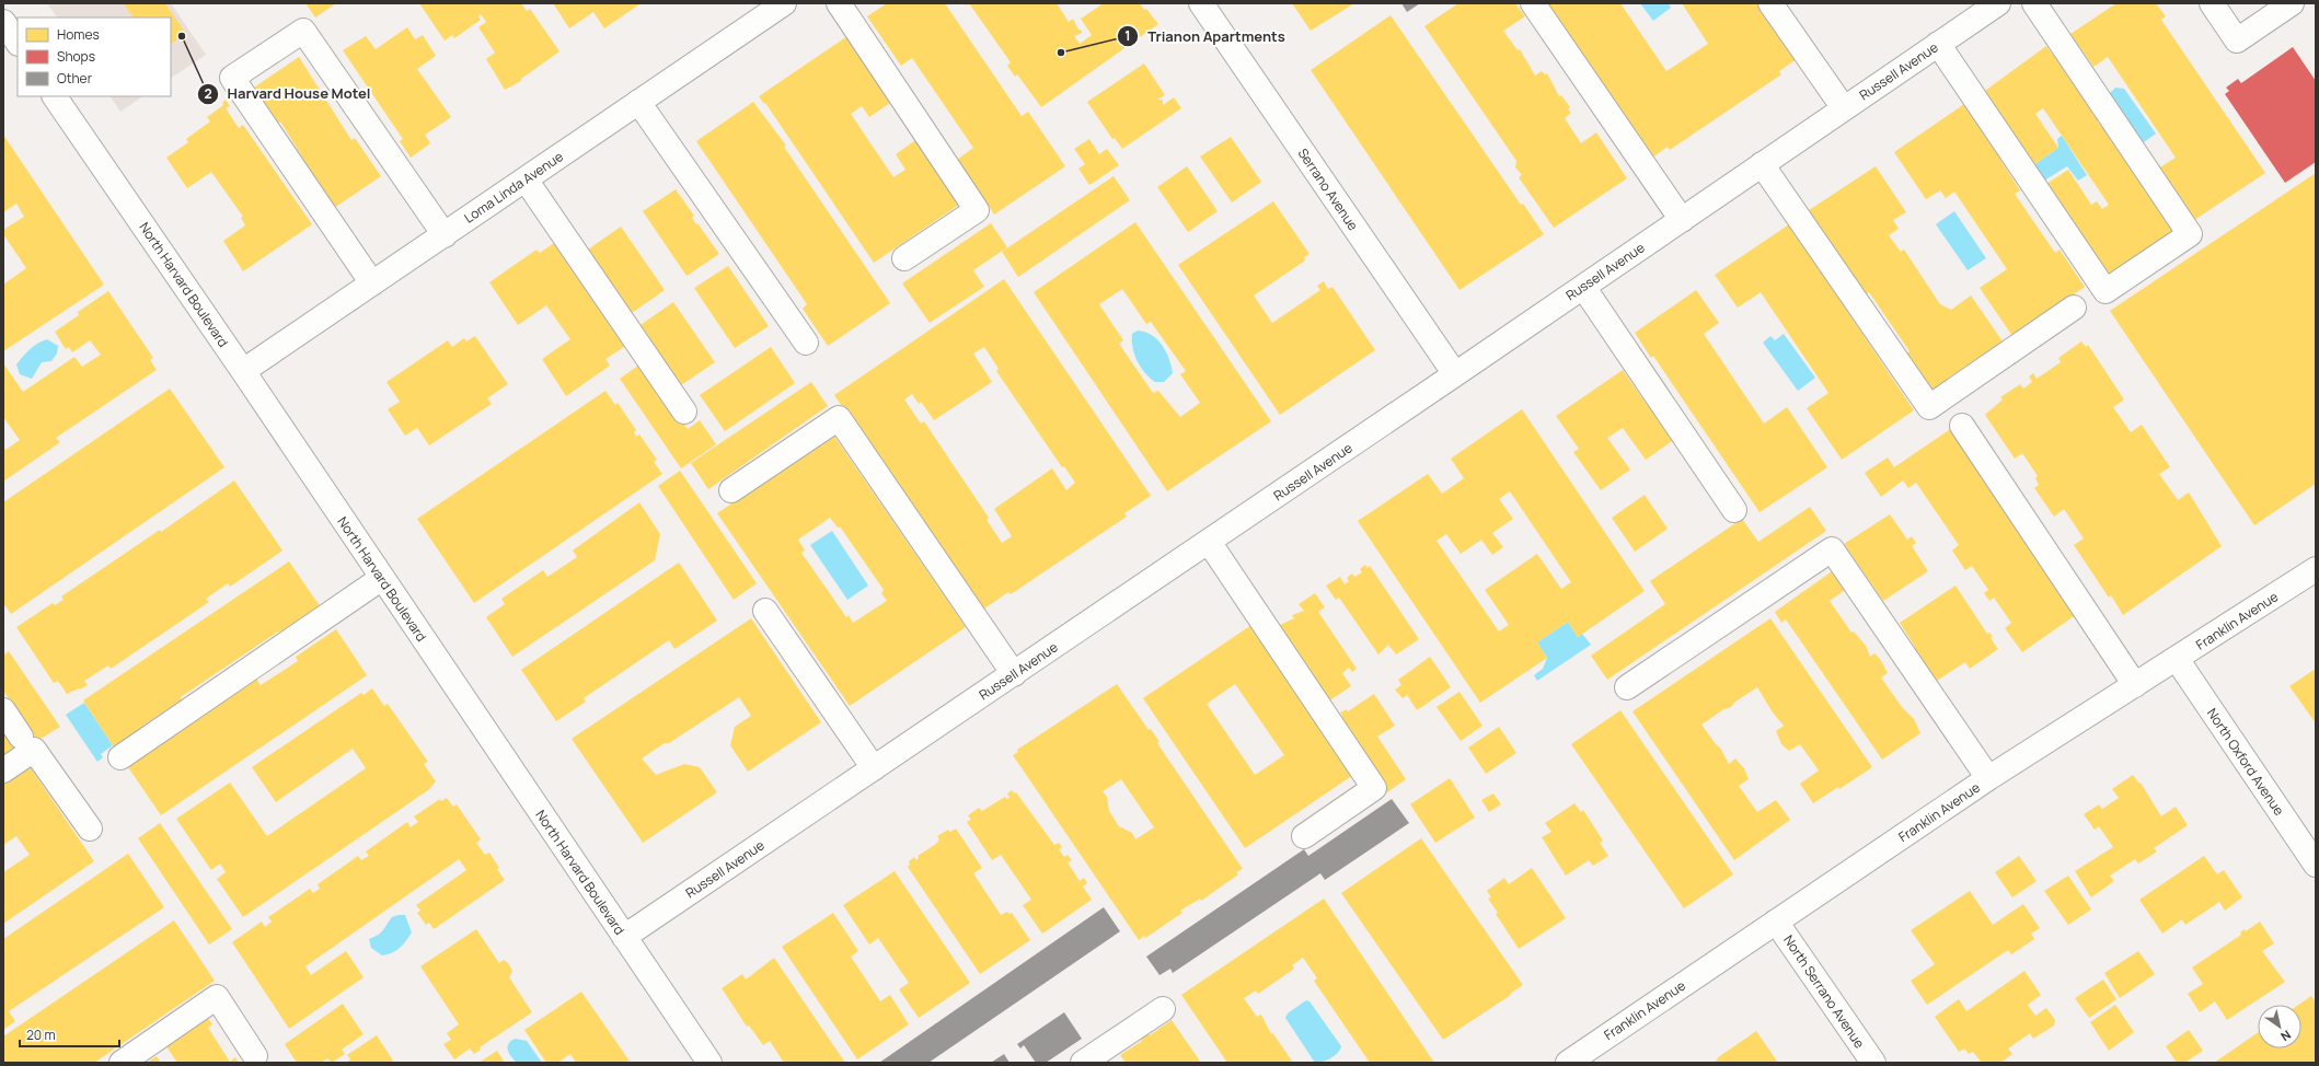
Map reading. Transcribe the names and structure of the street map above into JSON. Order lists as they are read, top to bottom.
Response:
{
  "streets": {
    "street": [
      "Russell Avenue",
      "Loma Linda Avenue",
      "Serrano Avenue",
      "North Harvard Boulevard",
      "Franklin Avenue",
      "North Oxford Avenue",
      "North Serrano Avenue"
    ]
  },
  "crossings": [
    ["Russell Avenue", "Serrano Avenue"],
    ["Russell Avenue", "North Harvard Boulevard"],
    ["Loma Linda Avenue", "North Harvard Boulevard"],
    ["Franklin Avenue", "North Oxford Avenue"],
    ["Franklin Avenue", "North Serrano Avenue"]
  ],
  "places": ["Harvard House Motel", "Trianon Apartments"],
  "legend": ["Homes", "Shops", "Other"],
  "scale_bar": "20 m",
  "north": "bottom right"
}
